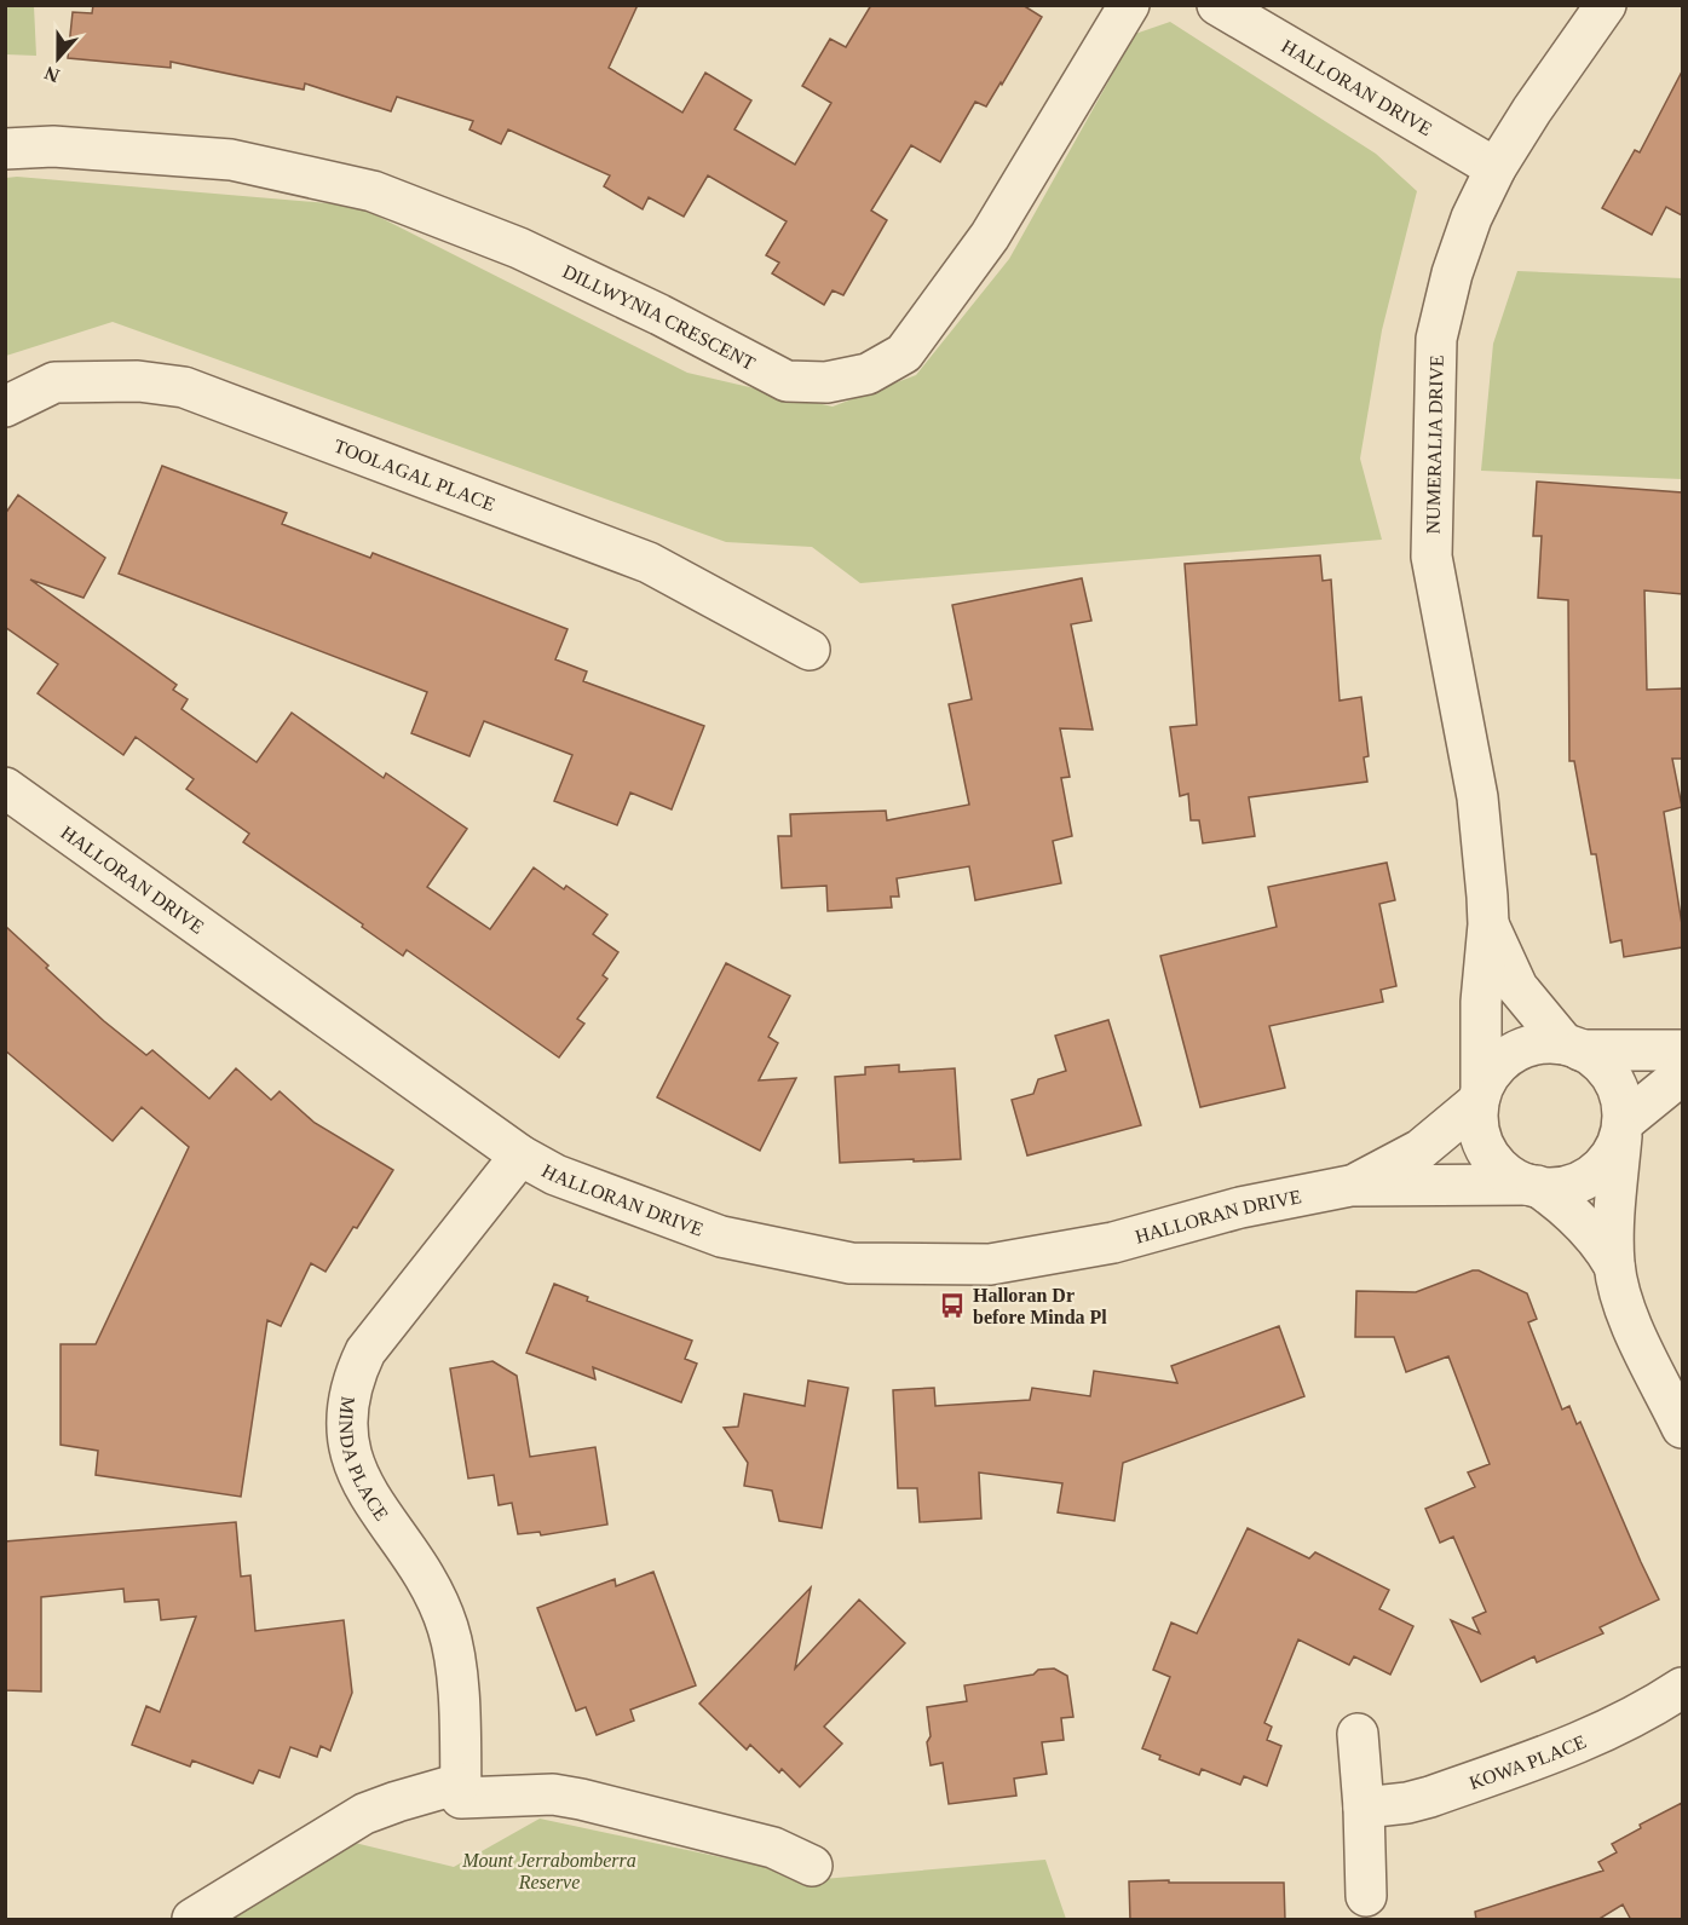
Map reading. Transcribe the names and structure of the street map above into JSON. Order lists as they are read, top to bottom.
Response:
{
  "streets": {
    "street": [
      "HALLORAN DRIVE",
      "DILLWYNIA CRESCENT",
      "NUMERALIA DRIVE",
      "TOOLAGAL PLACE",
      "MINDA PLACE",
      "KOWA PLACE"
    ]
  },
  "crossings": [
    ["HALLORAN DRIVE", "NUMERALIA DRIVE"],
    ["HALLORAN DRIVE", "MINDA PLACE"]
  ],
  "parks": ["Mount Jerrabomberra Reserve"],
  "places": {
    "bus stop": ["Halloran Dr before Minda Pl"]
  },
  "north": "bottom"
}
